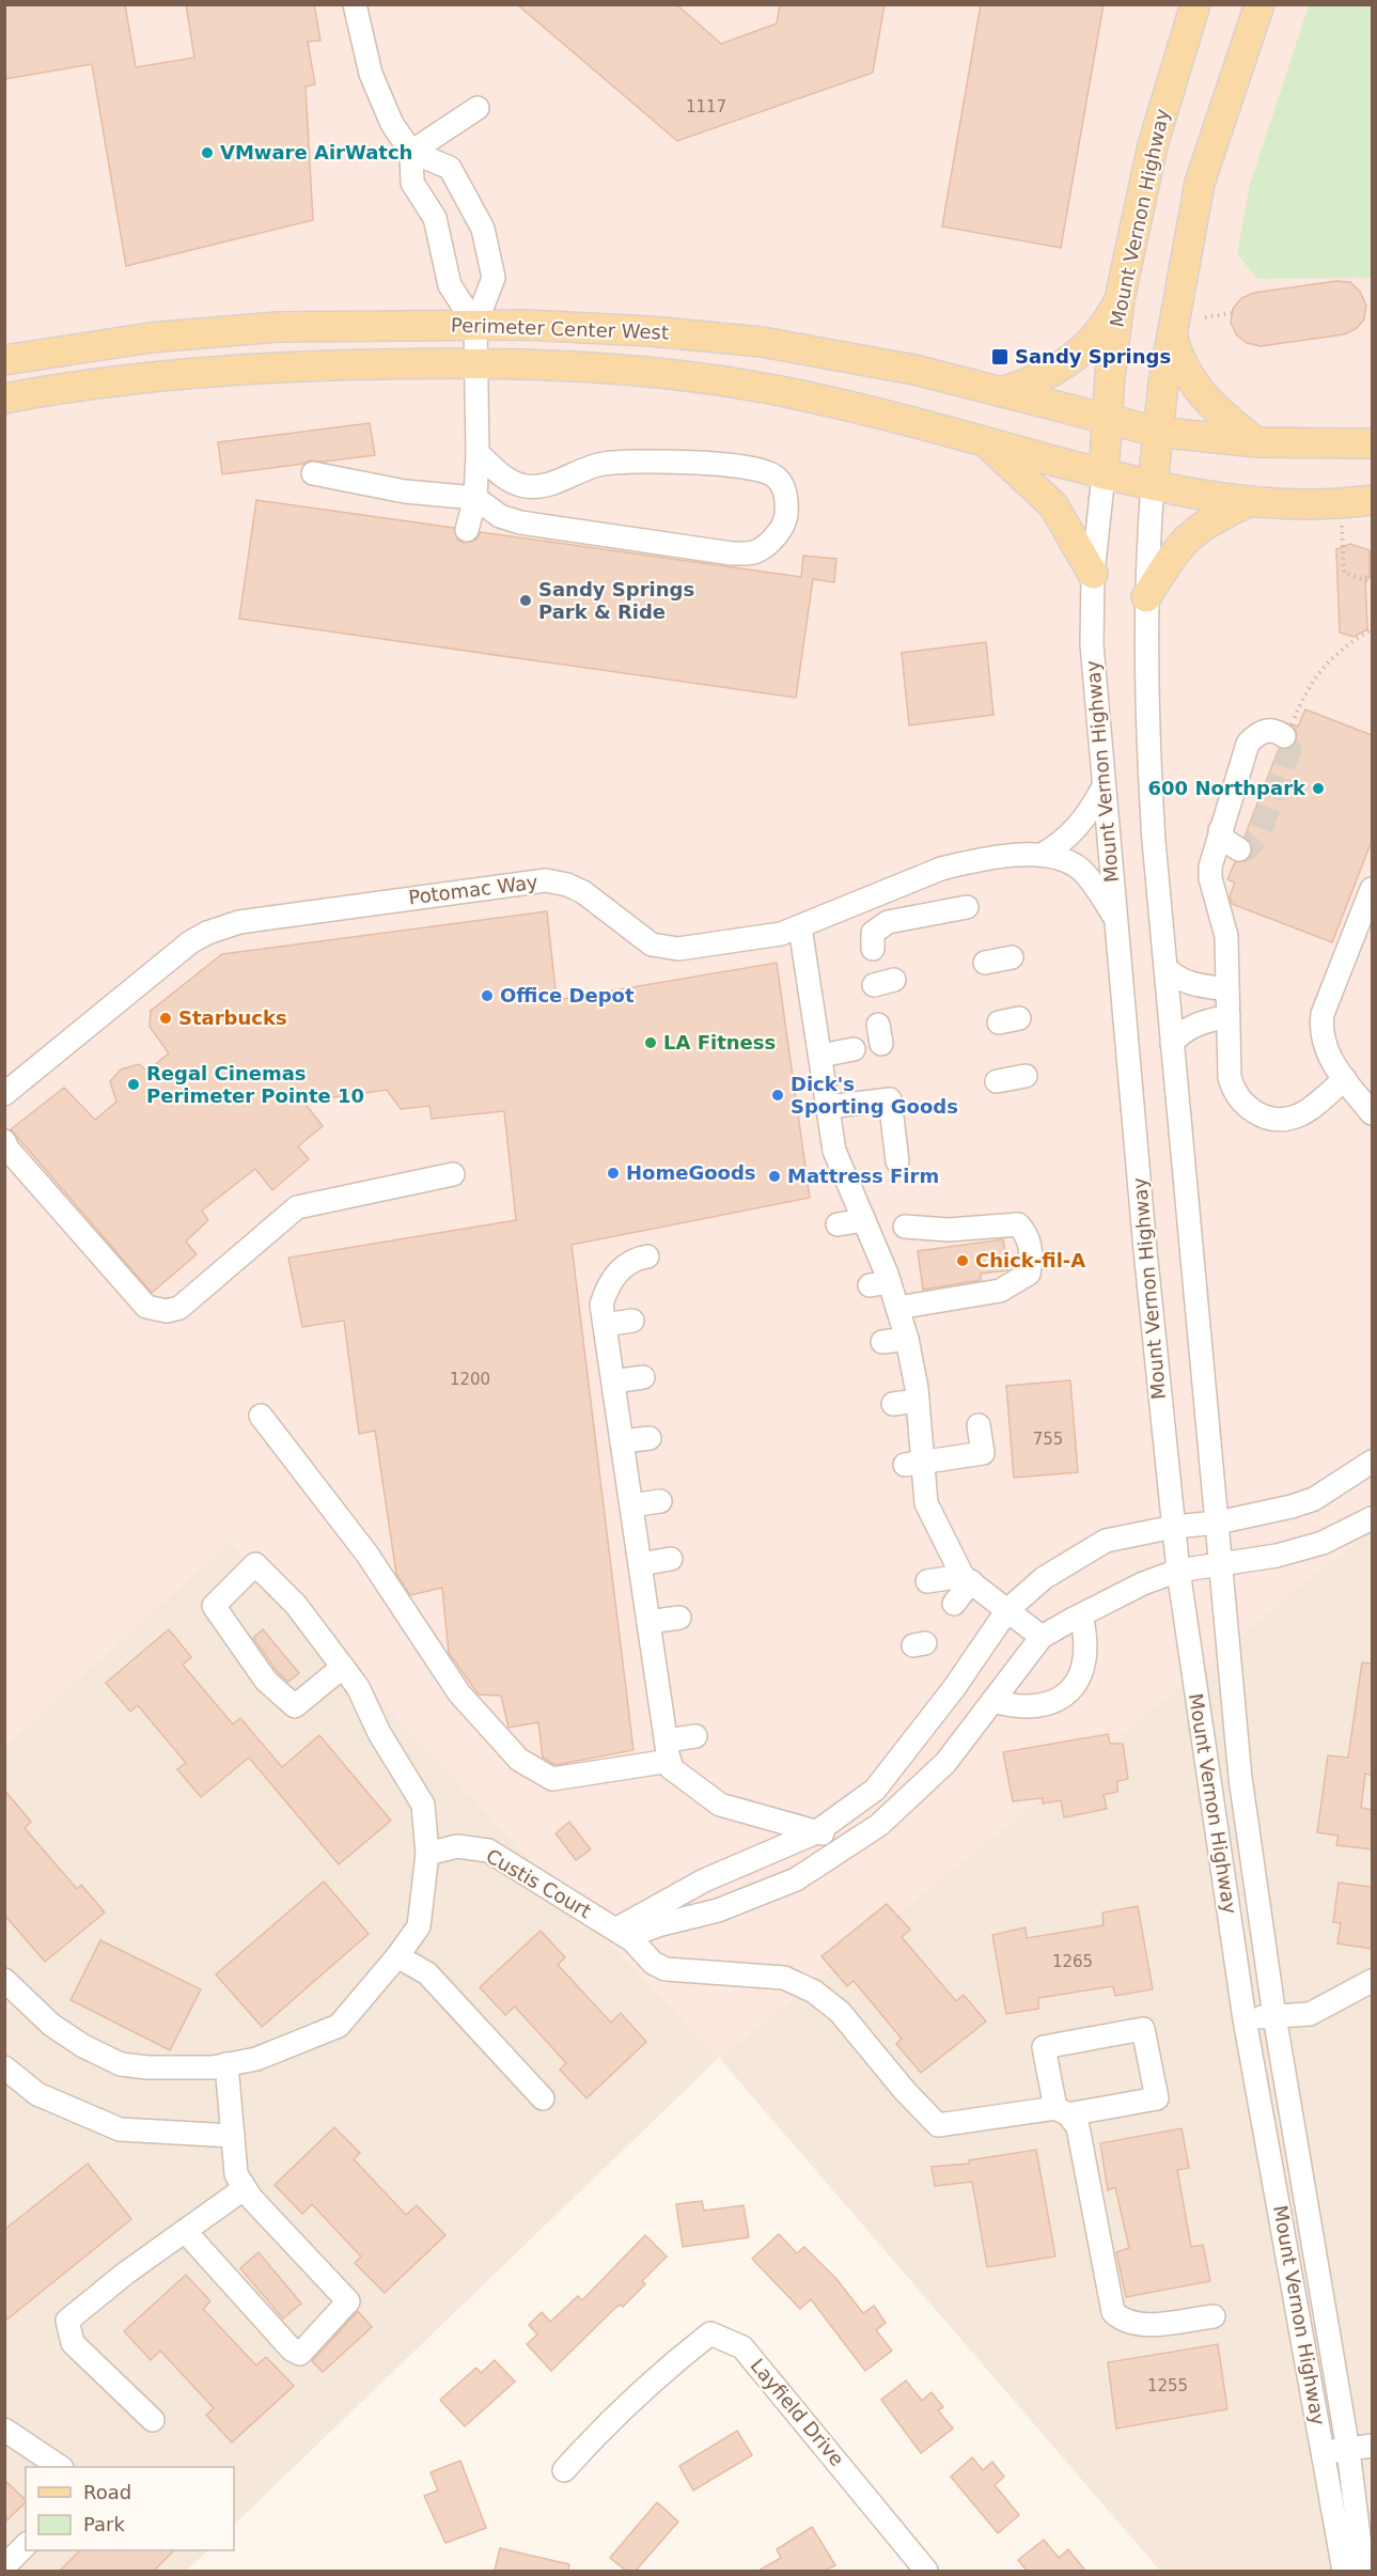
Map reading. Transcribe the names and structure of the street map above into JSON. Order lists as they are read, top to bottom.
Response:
{
  "streets": {
    "main road": ["Mount Vernon Highway", "Perimeter Center West"],
    "street": ["Potomac Way", "Custis Court", "Layfield Drive"]
  },
  "crossings": [
    ["Mount Vernon Highway", "Perimeter Center West"],
    ["Mount Vernon Highway", "Potomac Way"]
  ],
  "places": {
    "other": [
      "VMware AirWatch",
      "Sandy Springs Park & Ride",
      "600 Northpark",
      "Office Depot",
      "Starbucks",
      "LA Fitness",
      "Regal Cinemas Perimeter Pointe 10",
      "Dick's Sporting Goods",
      "HomeGoods",
      "Mattress Firm",
      "Chick-fil-A"
    ],
    "transit": ["Sandy Springs"]
  },
  "house_numbers": [
    "1117",
    "1200",
    "755",
    "1265",
    "1255"
  ],
  "legend": ["Road", "Park"]
}
